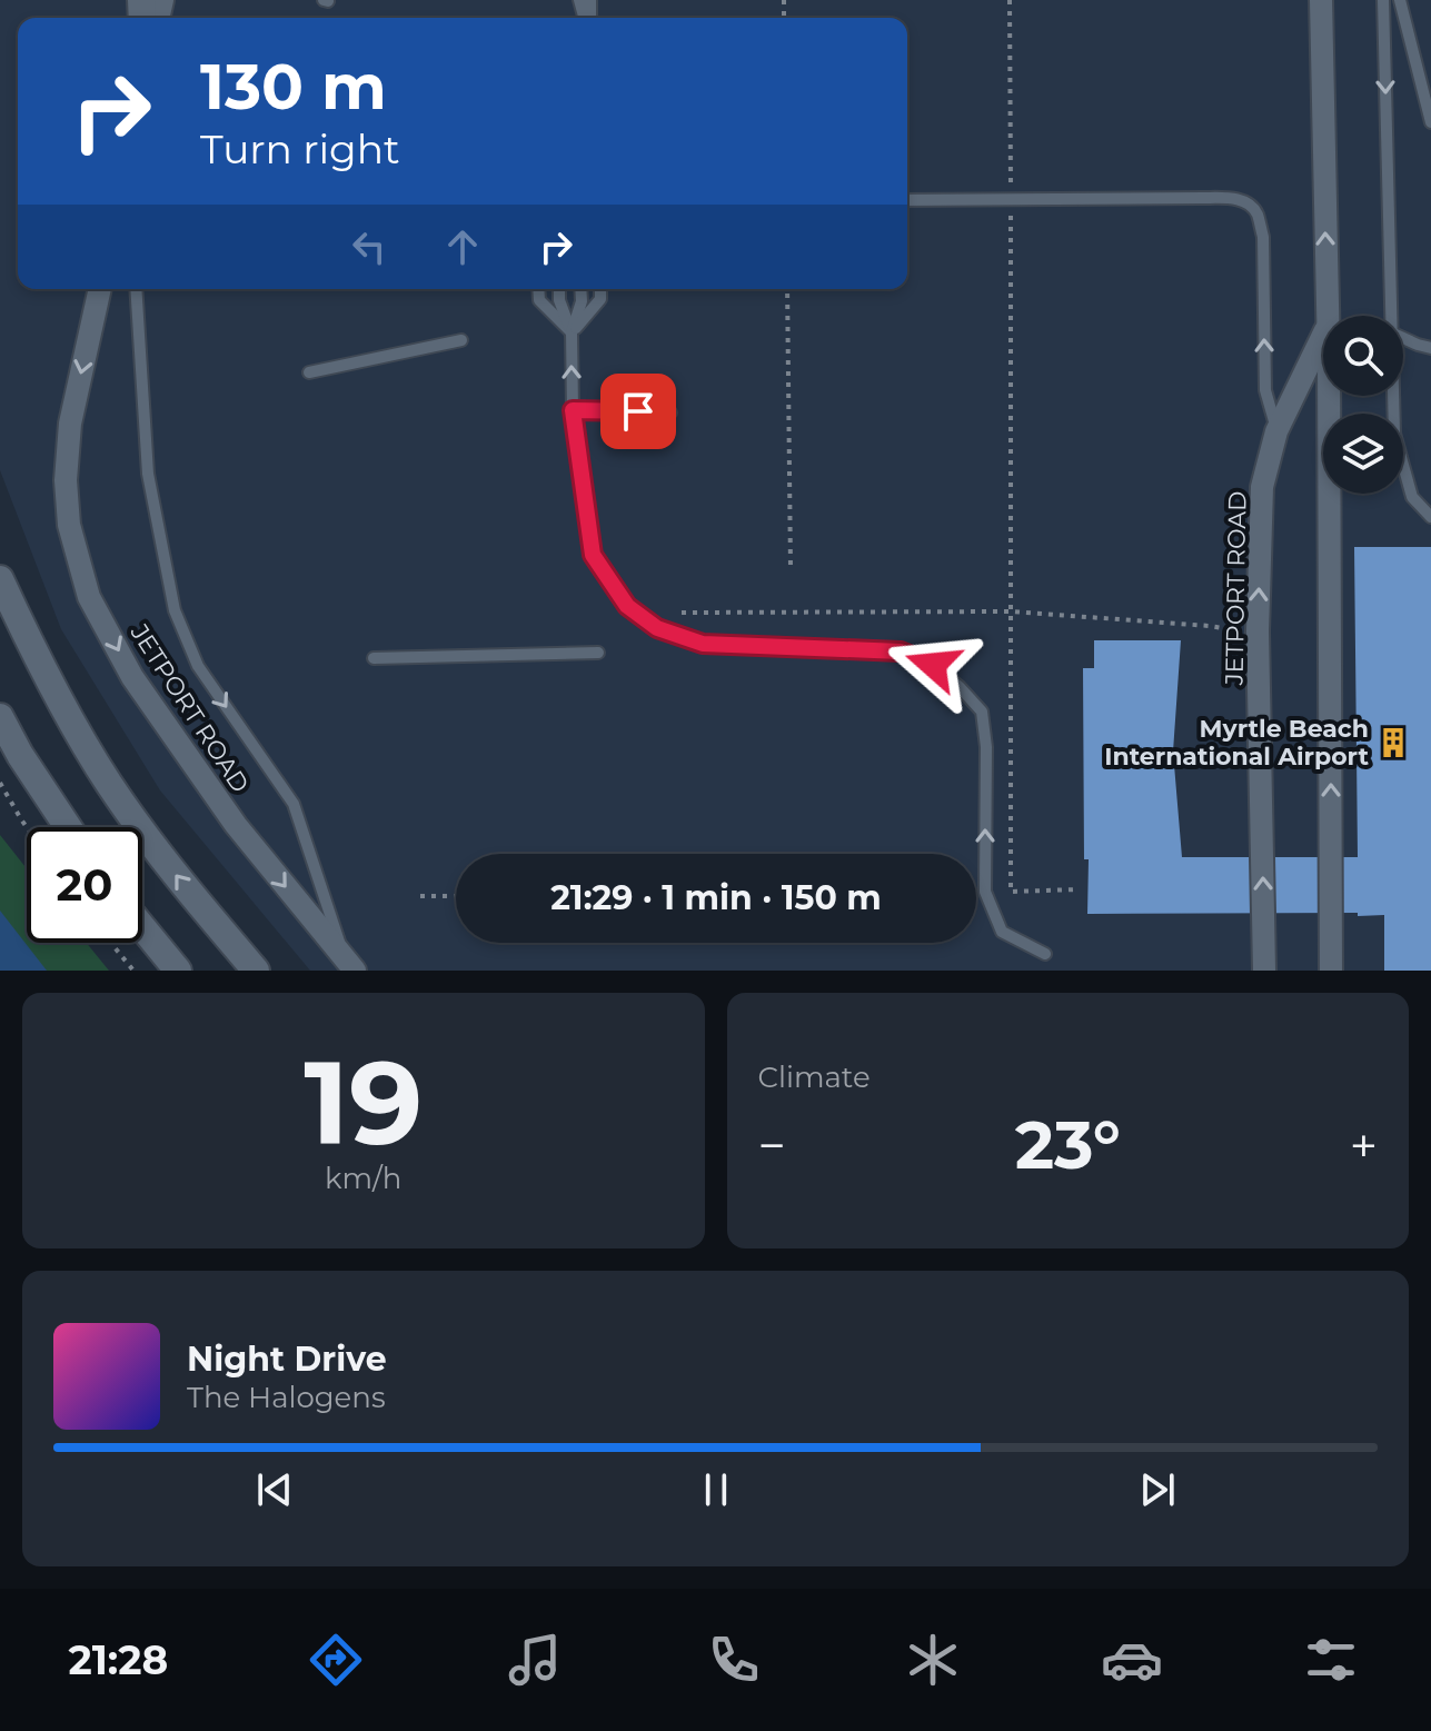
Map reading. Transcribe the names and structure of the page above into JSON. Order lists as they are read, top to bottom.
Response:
{
  "streets": {
    "street": ["JETPORT ROAD"]
  },
  "places": {
    "building": ["Myrtle Beach International Airport"]
  },
  "page": {
    "turn": ["130 m", "Turn right"],
    "limit": "20",
    "trip": "21:29 · 1 min · 150 m",
    "tile": [
      ["19", "km/h"],
      "Climate"
    ],
    "heat": ["−", "23°", "+"],
    "song": ["Night Drive", "The Halogens"],
    "tabs": "21:28"
  }
}
